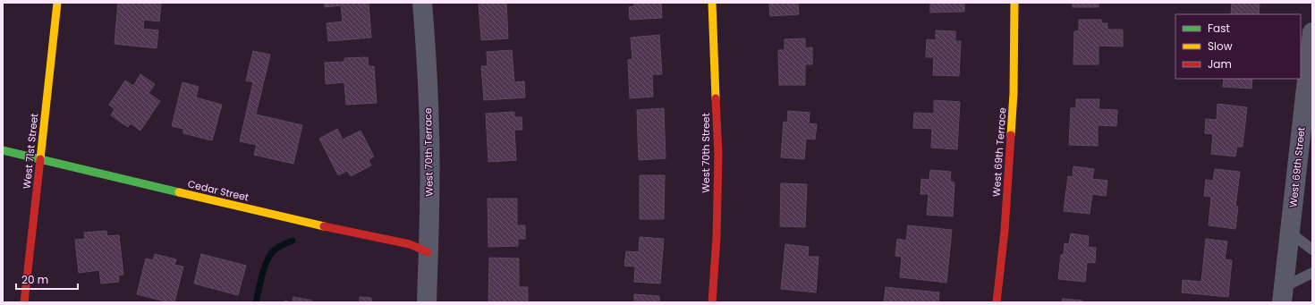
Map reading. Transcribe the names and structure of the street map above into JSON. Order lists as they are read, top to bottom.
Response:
{
  "streets": {
    "street": [
      "West 71st Street",
      "West 70th Terrace",
      "West 69th Terrace",
      "West 70th Street",
      "West 69th Street",
      "Cedar Street"
    ]
  },
  "crossings": [
    ["West 71st Street", "Cedar Street"],
    ["West 70th Terrace", "Cedar Street"]
  ],
  "legend": ["Fast", "Slow", "Jam"],
  "scale_bar": "20 m"
}
